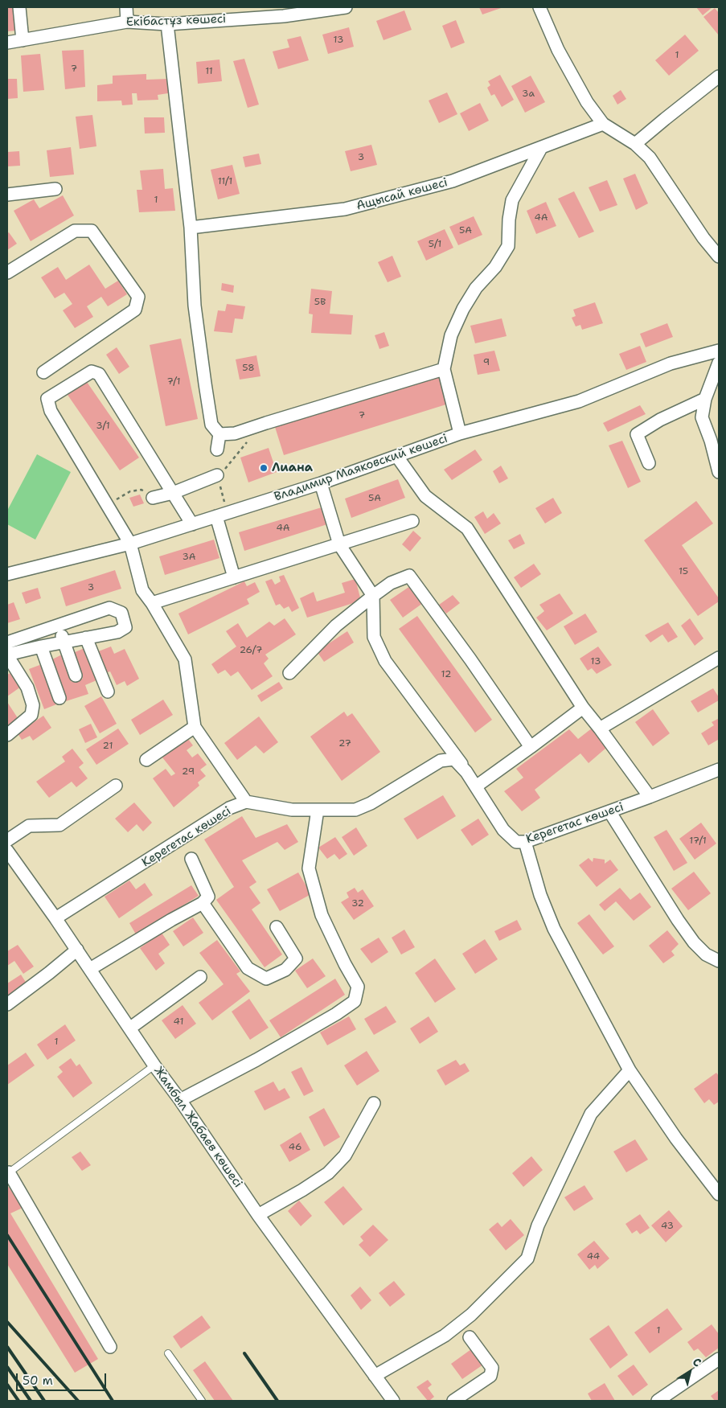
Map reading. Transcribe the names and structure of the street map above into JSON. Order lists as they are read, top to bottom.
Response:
{
  "streets": {
    "street": [
      "Екібастұз көшесі",
      "Ащысай көшесі",
      "Владимир Маяковский көшесі",
      "Керегетас көшесі",
      "Жамбыл Жабаев көшесі"
    ]
  },
  "crossings": [
    ["Ащысай көшесі", "Владимир Маяковский көшесі"],
    ["Керегетас көшесі", "Жамбыл Жабаев көшесі"]
  ],
  "places": ["Лиана"],
  "house_numbers": [
    "13",
    "1",
    "7",
    "11",
    "3а",
    "3",
    "11/1",
    "1",
    "4А",
    "5А",
    "5/1",
    "5В",
    "9",
    "58",
    "7/1",
    "7",
    "3/1",
    "5А",
    "4А",
    "3А",
    "15",
    "3",
    "26/7",
    "13",
    "12",
    "27",
    "21",
    "29",
    "17/1",
    "32",
    "41",
    "1",
    "46",
    "43",
    "44",
    "1"
  ],
  "scale_bar": "50 m",
  "north": "top right"
}
